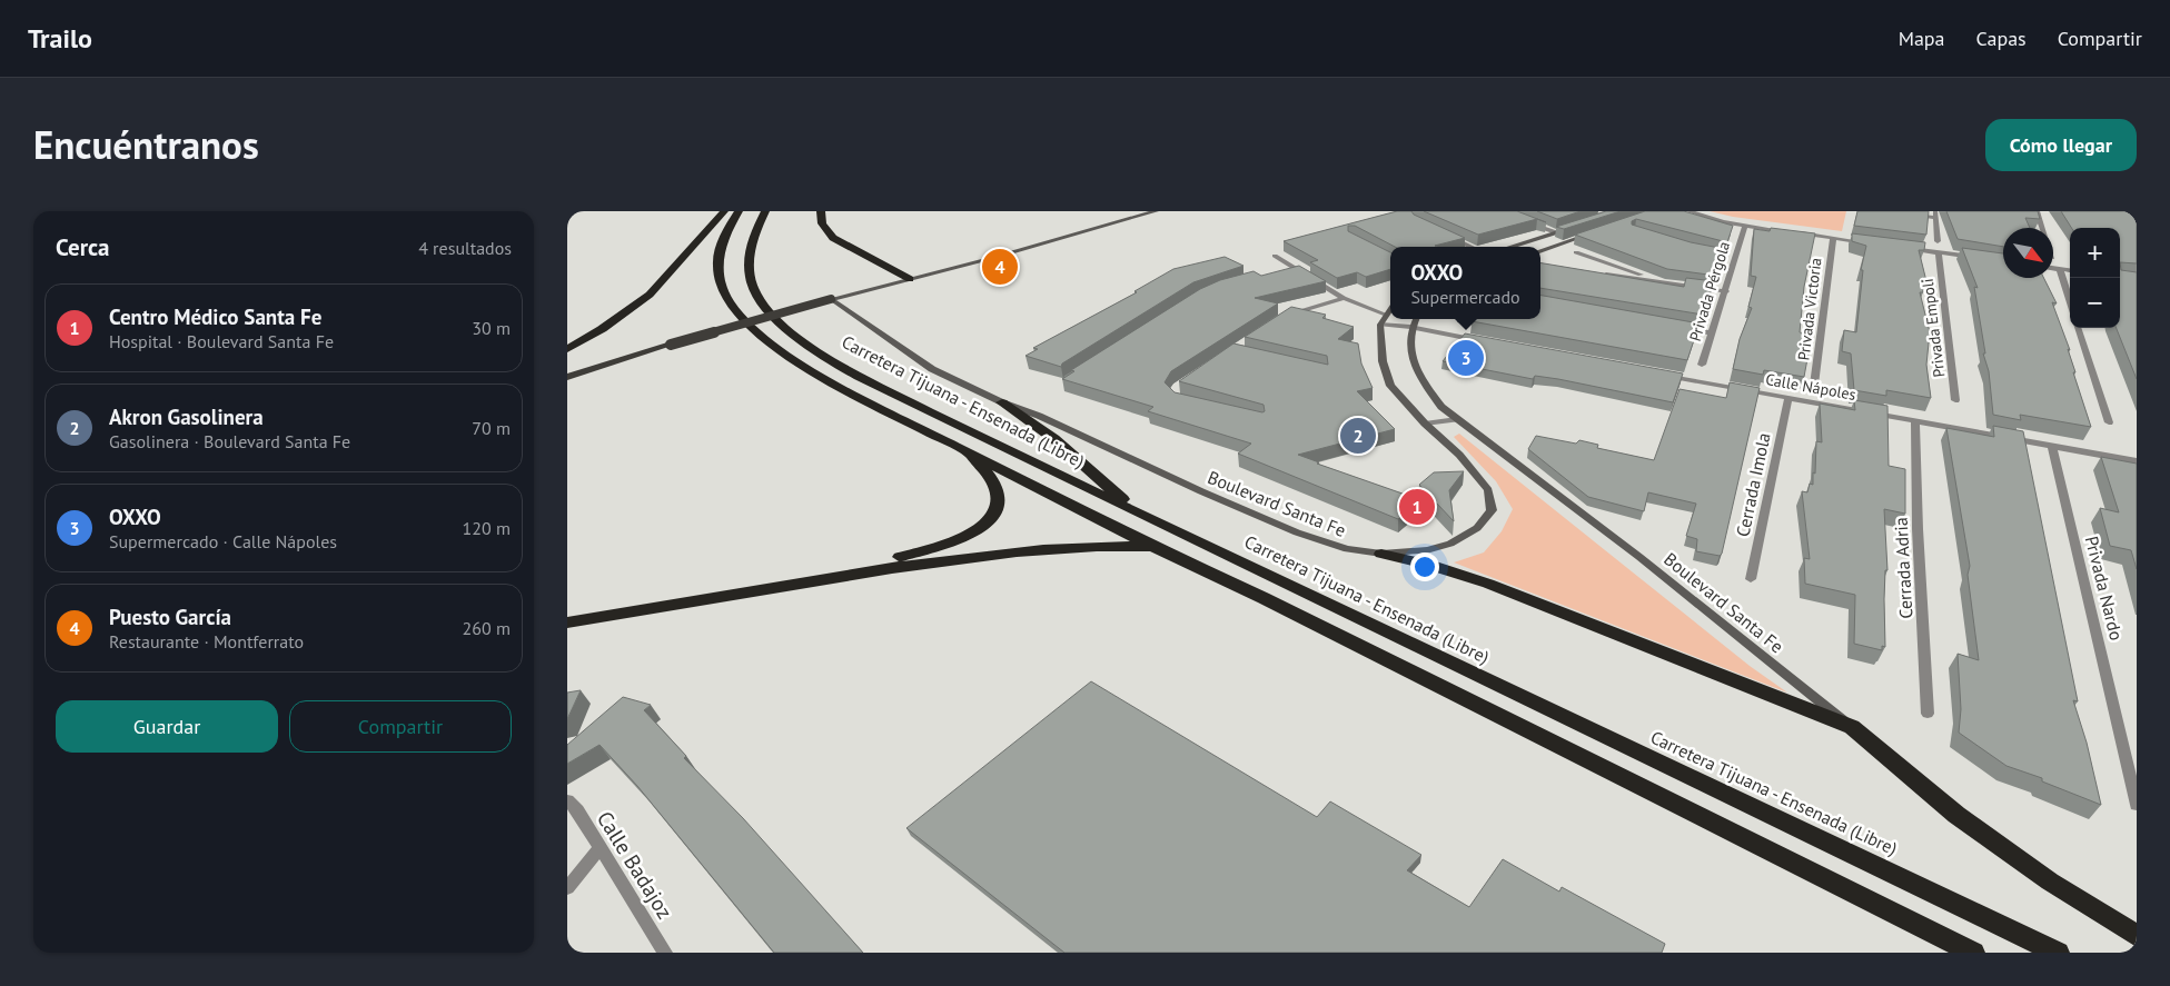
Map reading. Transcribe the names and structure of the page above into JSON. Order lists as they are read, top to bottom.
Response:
{
  "streets": {
    "highway": ["Carretera Tijuana - Ensenada (Libre)"],
    "main road": ["Boulevard Santa Fe"],
    "street": [
      "Privada Pérgola",
      "Privada Victoria",
      "Privada Empoli",
      "Calle Nápoles",
      "Cerrada Imola",
      "Cerrada Adria",
      "Privada Nardo",
      "Calle Badajoz"
    ]
  },
  "crossings": [
    ["Calle Nápoles", "Cerrada Imola"],
    ["Calle Nápoles", "Cerrada Adria"],
    ["Calle Nápoles", "Privada Nardo"]
  ],
  "north": "bottom right",
  "page": {
    "header": "Trailo",
    "nav": ["Mapa", "Capas", "Compartir"],
    "title": "Encuéntranos",
    "buttons": [
      "Cómo llegar",
      ["Guardar", "Compartir"]
    ],
    "heading": ["Cerca", "4 resultados"],
    "map_buttons": ["+", "−"],
    "popup": ["OXXO", "Supermercado"],
    "pins": [
      "4",
      "3",
      "2",
      "1"
    ],
    "list": [
      {
        "mark": "1",
        "name": "Centro Médico Santa Fe",
        "note": "Hospital · Boulevard Santa Fe",
        "value": "30 m"
      },
      {
        "mark": "2",
        "name": "Akron Gasolinera",
        "note": "Gasolinera · Boulevard Santa Fe",
        "value": "70 m"
      },
      {
        "mark": "3",
        "name": "OXXO",
        "note": "Supermercado · Calle Nápoles",
        "value": "120 m"
      },
      {
        "mark": "4",
        "name": "Puesto García",
        "note": "Restaurante · Montferrato",
        "value": "260 m"
      }
    ]
  }
}
